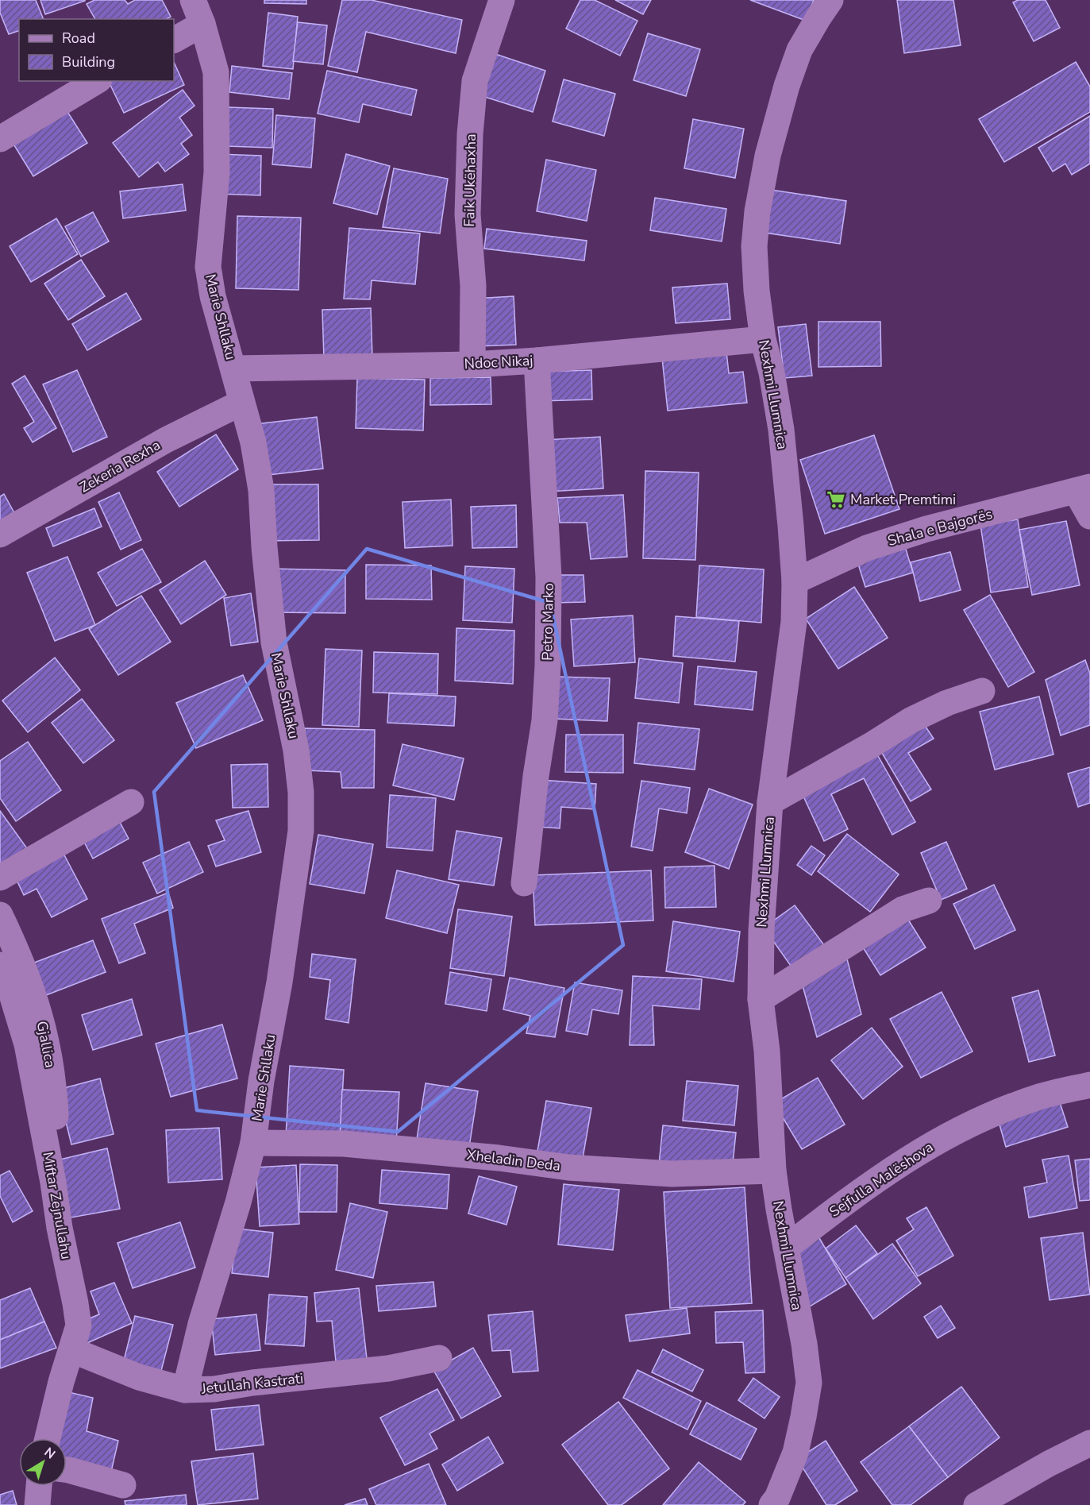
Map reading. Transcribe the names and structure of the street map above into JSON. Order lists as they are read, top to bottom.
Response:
{
  "streets": {
    "street": [
      "Faik Ukëhaxha",
      "Marie Shllaku",
      "Ndoc Nikaj",
      "Nexhmi Llumnica",
      "Zekeria Rexha",
      "Shala e Bajgorës",
      "Petro Marko",
      "Gjallica",
      "Xheladin Deda",
      "Sejfulla Malëshova",
      "Miftar Zejnullahu",
      "Jetullah Kastrati"
    ]
  },
  "crossings": [
    ["Faik Ukëhaxha", "Ndoc Nikaj"],
    ["Marie Shllaku", "Ndoc Nikaj"],
    ["Marie Shllaku", "Zekeria Rexha"],
    ["Marie Shllaku", "Xheladin Deda"],
    ["Marie Shllaku", "Jetullah Kastrati"],
    ["Ndoc Nikaj", "Nexhmi Llumnica"],
    ["Ndoc Nikaj", "Petro Marko"],
    ["Nexhmi Llumnica", "Shala e Bajgorës"],
    ["Nexhmi Llumnica", "Xheladin Deda"],
    ["Nexhmi Llumnica", "Sejfulla Malëshova"],
    ["Gjallica", "Miftar Zejnullahu"],
    ["Miftar Zejnullahu", "Jetullah Kastrati"]
  ],
  "places": {
    "supermarket": ["Market Premtimi"]
  },
  "legend": ["Road", "Building"],
  "north": "top right"
}
